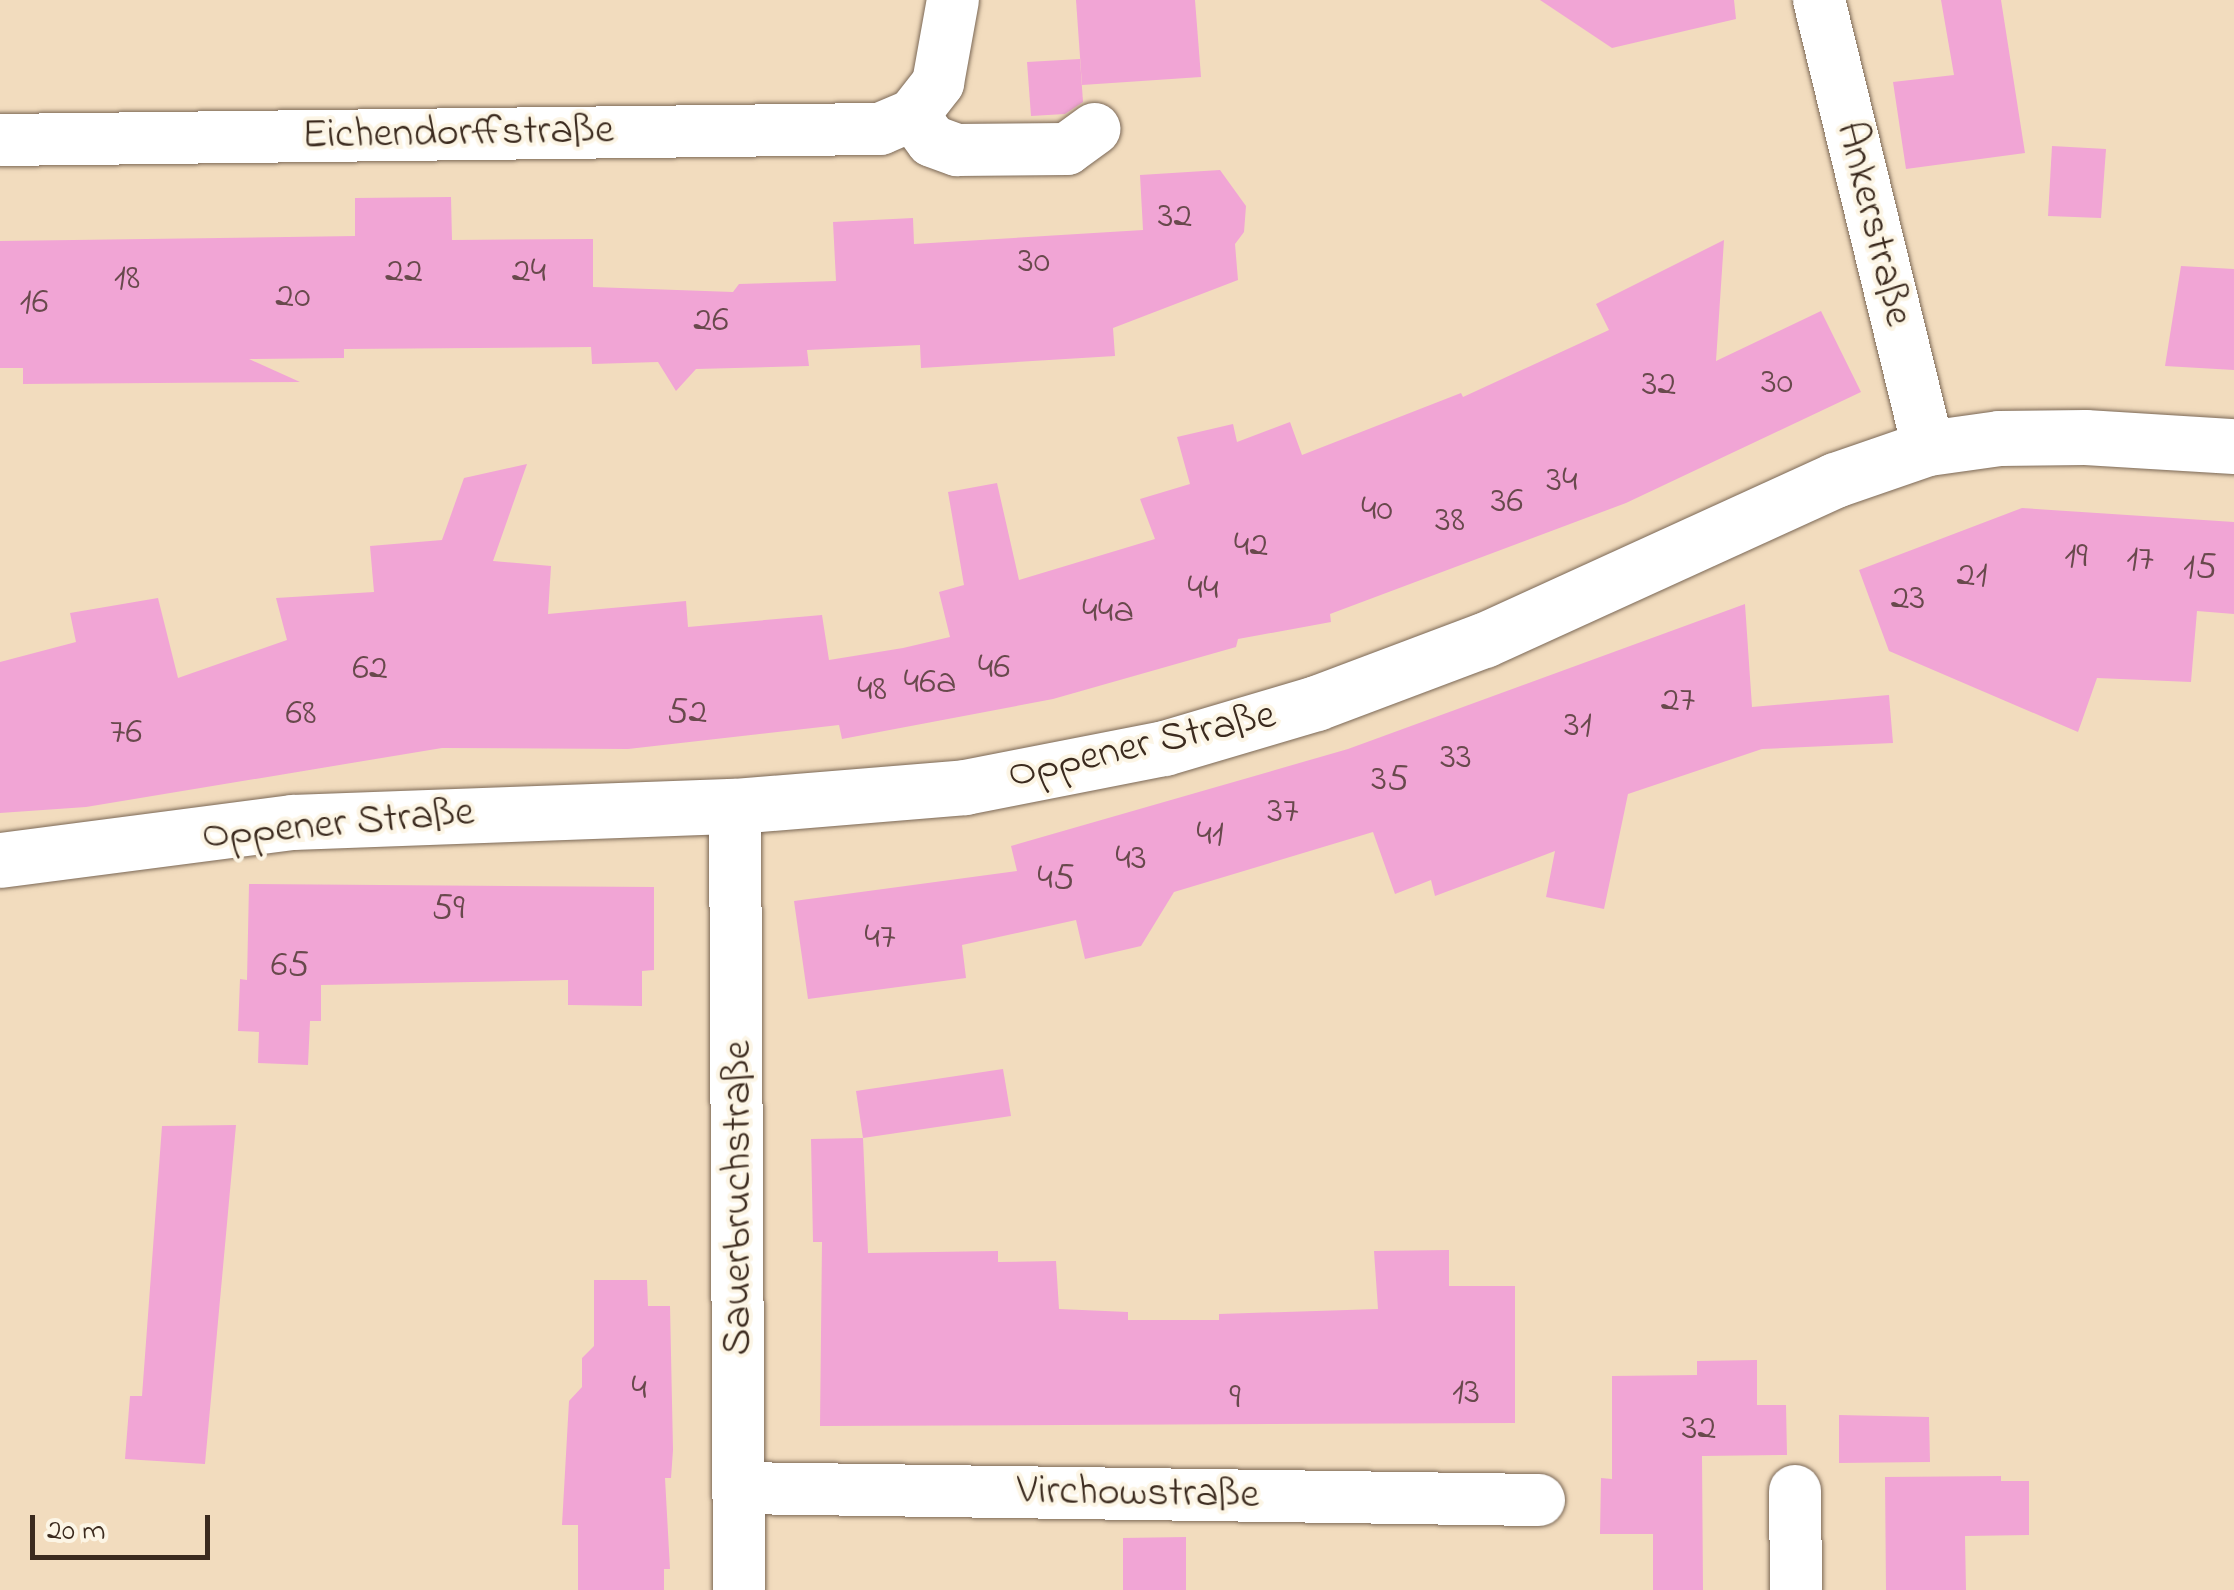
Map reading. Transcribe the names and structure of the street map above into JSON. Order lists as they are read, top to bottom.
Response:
{
  "streets": {
    "street": [
      "Eichendorffstraße",
      "Ankerstraße",
      "Oppener Straße",
      "Sauerbruchstraße",
      "Virchowstraße"
    ]
  },
  "crossings": [
    ["Ankerstraße", "Oppener Straße"],
    ["Oppener Straße", "Sauerbruchstraße"],
    ["Sauerbruchstraße", "Virchowstraße"]
  ],
  "house_numbers": [
    "32",
    "30",
    "22",
    "24",
    "18",
    "20",
    "16",
    "26",
    "30",
    "32",
    "34",
    "36",
    "40",
    "38",
    "42",
    "19",
    "17",
    "15",
    "21",
    "44",
    "23",
    "44a",
    "46",
    "62",
    "46a",
    "48",
    "27",
    "52",
    "68",
    "31",
    "76",
    "33",
    "35",
    "37",
    "41",
    "43",
    "45",
    "59",
    "47",
    "65",
    "4",
    "13",
    "9",
    "32"
  ],
  "scale_bar": "20 m"
}
